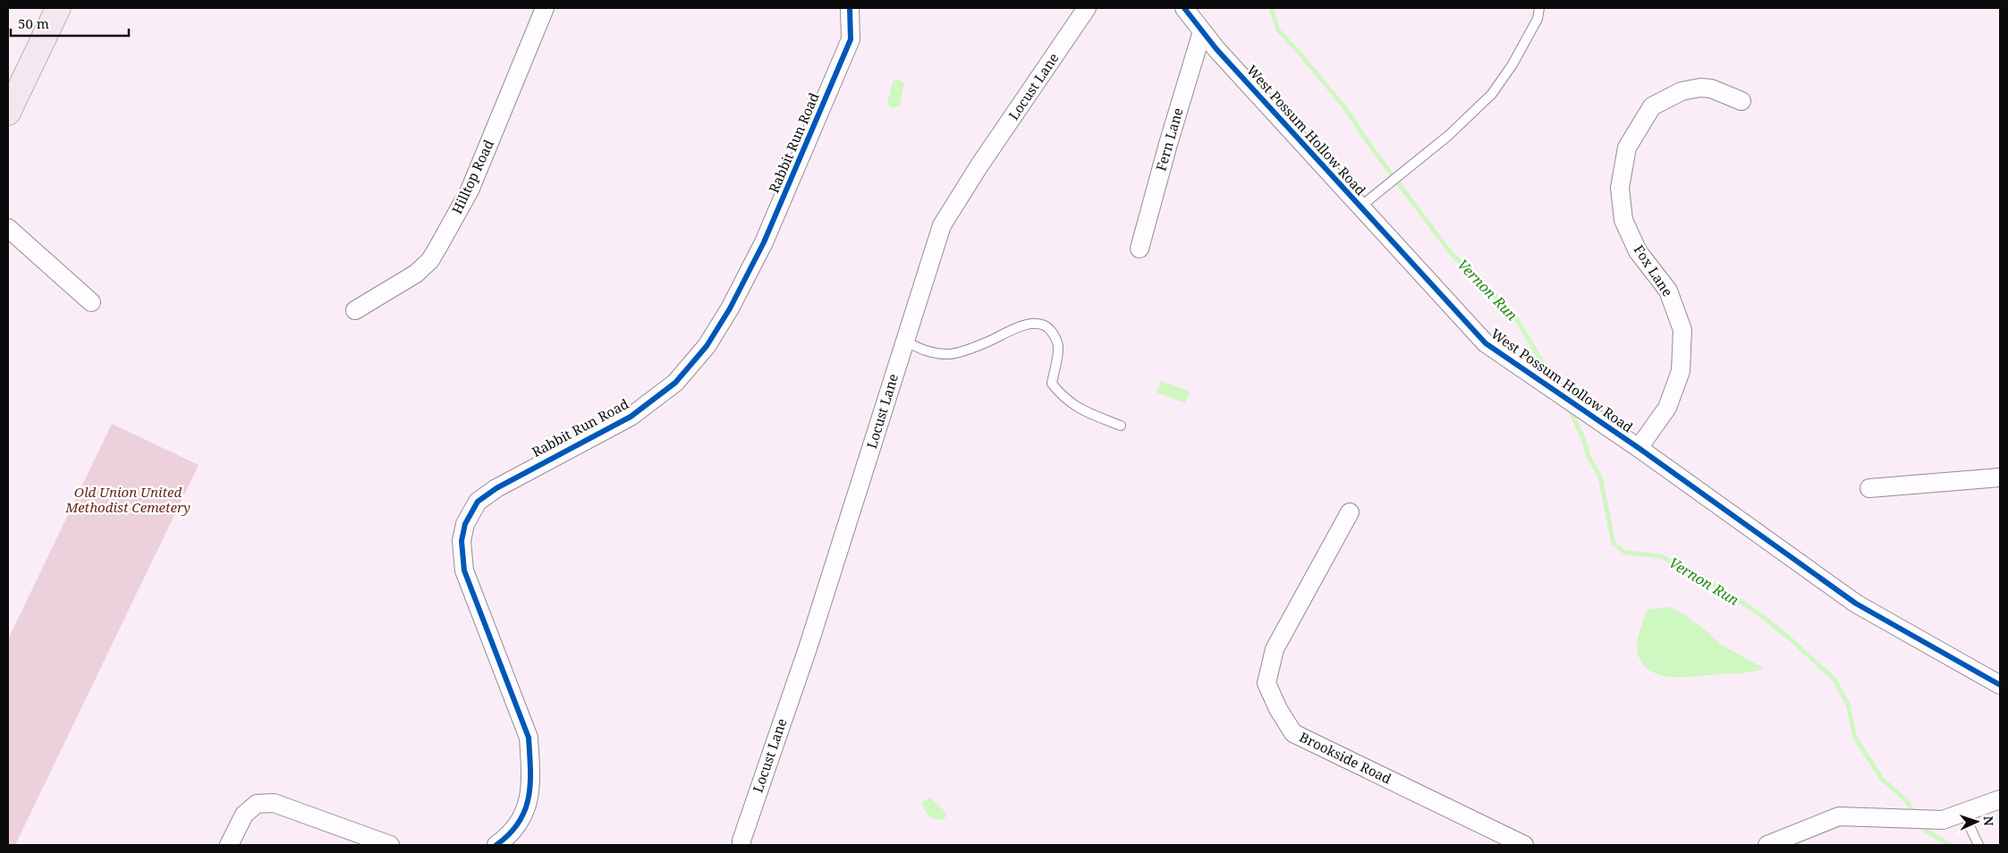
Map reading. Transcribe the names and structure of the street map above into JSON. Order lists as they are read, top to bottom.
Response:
{
  "streets": {
    "street": [
      "Locust Lane",
      "West Possum Hollow Road",
      "Fern Lane",
      "Rabbit Run Road",
      "Hilltop Road",
      "Fox Lane",
      "Brookside Road"
    ]
  },
  "crossings": [
    ["West Possum Hollow Road", "Fern Lane"],
    ["West Possum Hollow Road", "Fox Lane"]
  ],
  "water": ["Vernon Run"],
  "parks": ["Old Union United Methodist Cemetery"],
  "scale_bar": "50 m",
  "north": "right"
}
